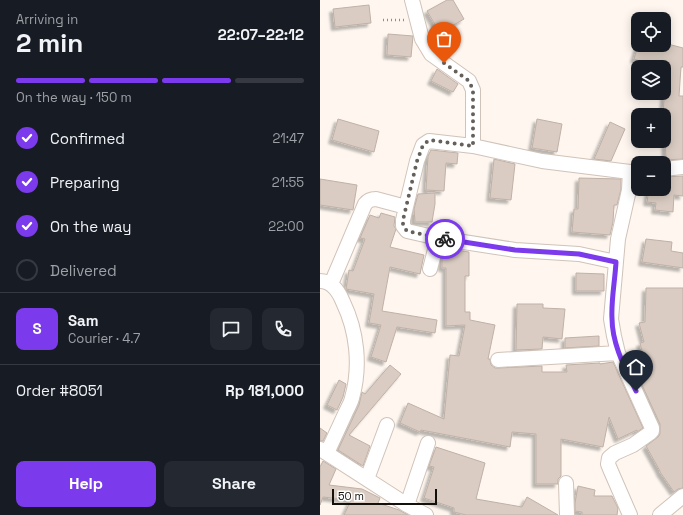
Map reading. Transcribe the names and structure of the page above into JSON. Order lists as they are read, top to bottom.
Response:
{
  "scale_bar": "50 m",
  "page": {
    "heading": ["2 min", "Arriving in", "22:07–22:12"],
    "panel": [
      "Sam",
      "Courier · 4.7",
      "Order #8051",
      "Rp 181,000"
    ],
    "map_buttons": ["+", "−"],
    "bar": "On the way · 150 m",
    "list": [
      ["Confirmed", "21:47"],
      ["Preparing", "21:55"],
      ["On the way", "22:00"],
      "Delivered"
    ],
    "round": "S",
    "buttons": ["Help", "Share"],
    "scale": "50 m"
  }
}
